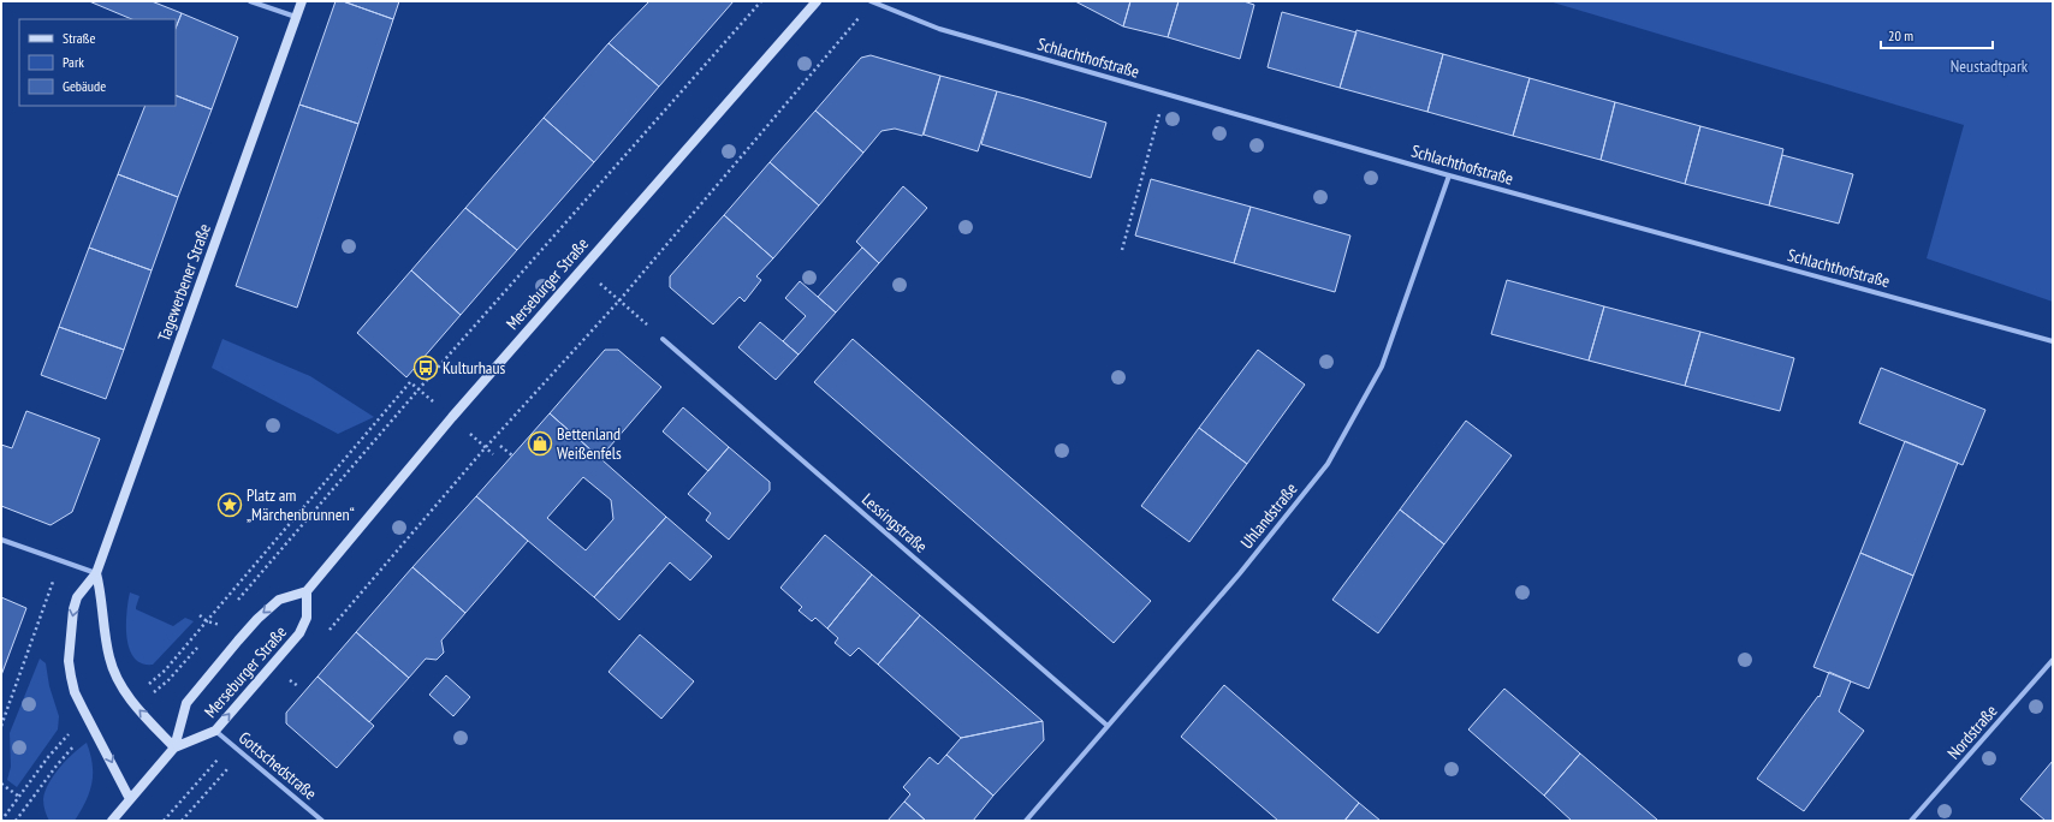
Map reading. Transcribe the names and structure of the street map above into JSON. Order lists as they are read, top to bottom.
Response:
{
  "streets": {
    "main road": ["Tagewerbener Straße", "Merseburger Straße"],
    "street": [
      "Schlachthofstraße",
      "Uhlandstraße",
      "Lessingstraße",
      "Nordstraße",
      "Gottschedstraße"
    ]
  },
  "crossings": [
    ["Schlachthofstraße", "Uhlandstraße"],
    ["Merseburger Straße", "Gottschedstraße"],
    ["Uhlandstraße", "Lessingstraße"]
  ],
  "parks": ["Neustadtpark"],
  "places": {
    "bus stop": ["Kulturhaus"],
    "shop": ["Bettenland Weißenfels"],
    "place": ["Platz am „Märchenbrunnen“"]
  },
  "legend": ["Straße", "Park", "Gebäude"],
  "scale_bar": "20 m"
}
